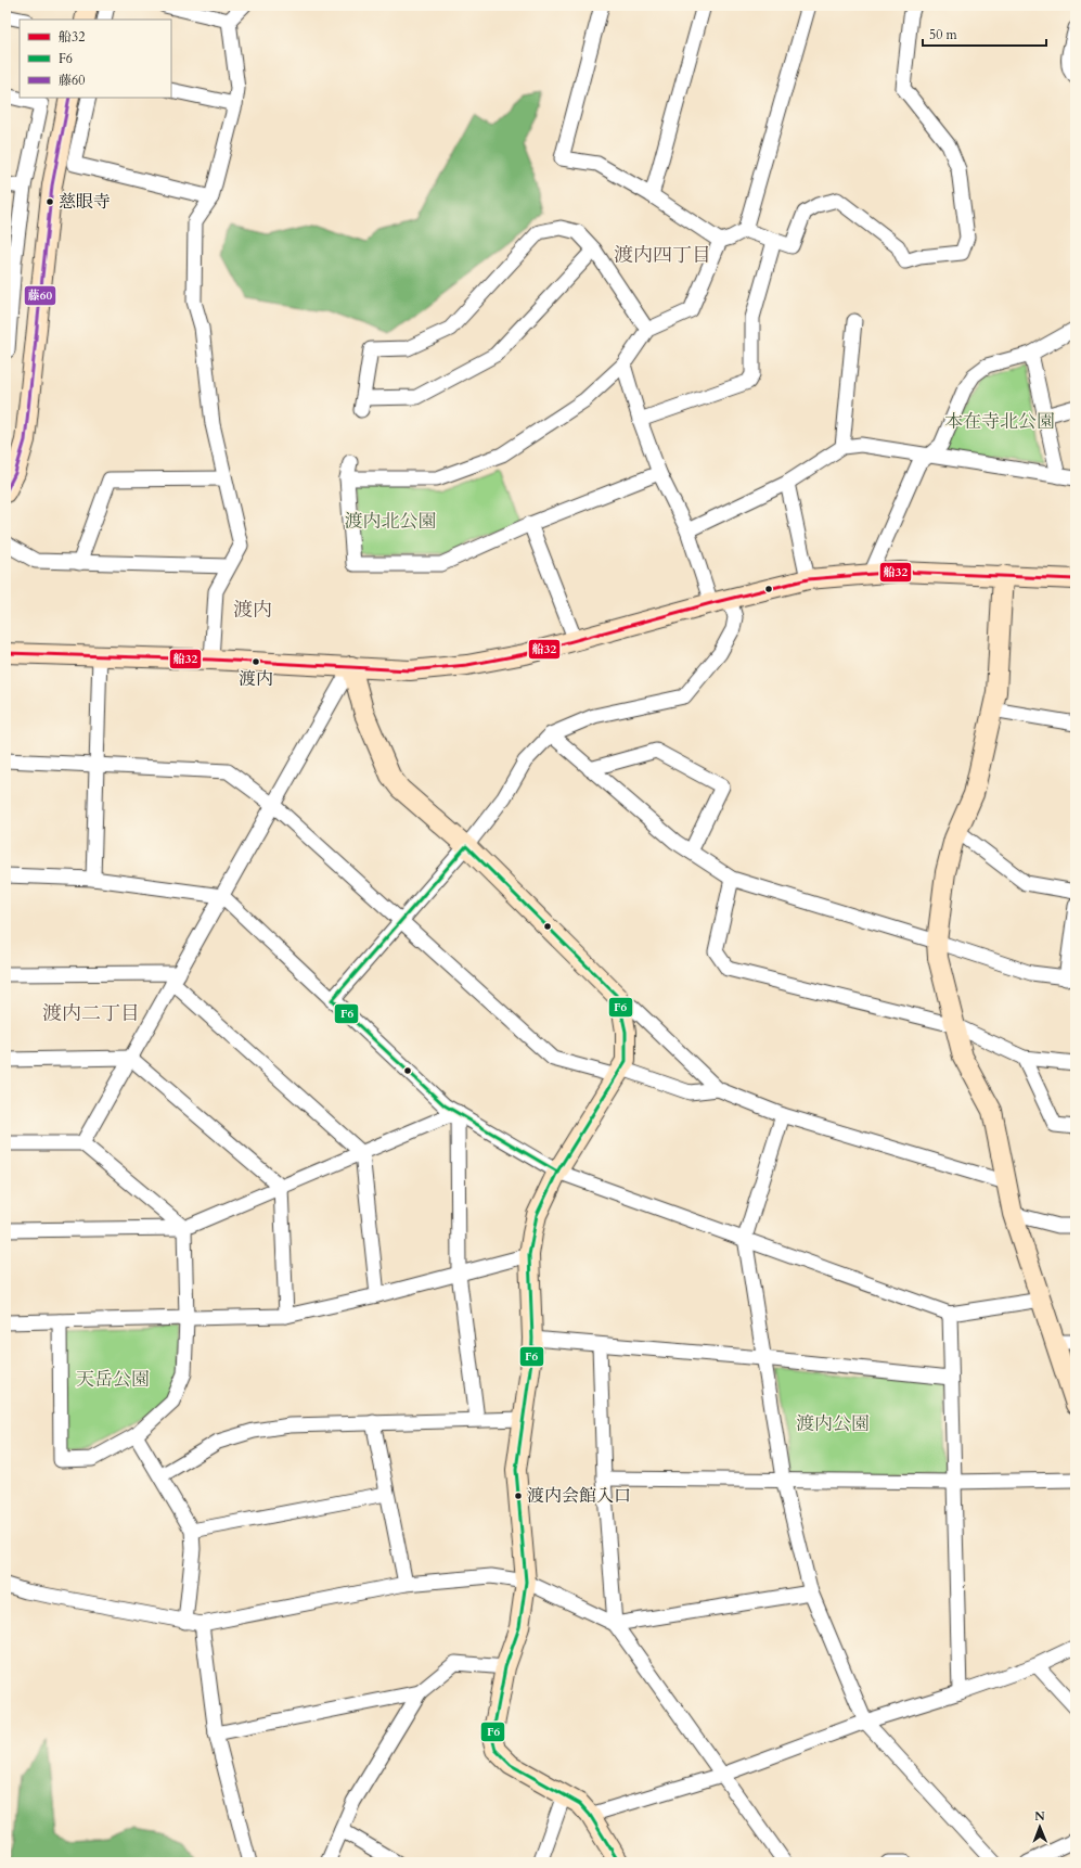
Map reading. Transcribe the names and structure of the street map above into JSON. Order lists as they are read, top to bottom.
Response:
{
  "districts": ["渡内四丁目", "渡内", "渡内二丁目"],
  "parks": [
    "本在寺北公園",
    "渡内北公園",
    "天岳公園",
    "渡内公園"
  ],
  "places": ["慈眼寺", "渡内", "渡内会館入口"],
  "lines": ["transit line 藤60", "transit line 船32", "transit line F6"],
  "legend": ["船32", "F6", "藤60"],
  "scale_bar": "50 m",
  "north": "top"
}
